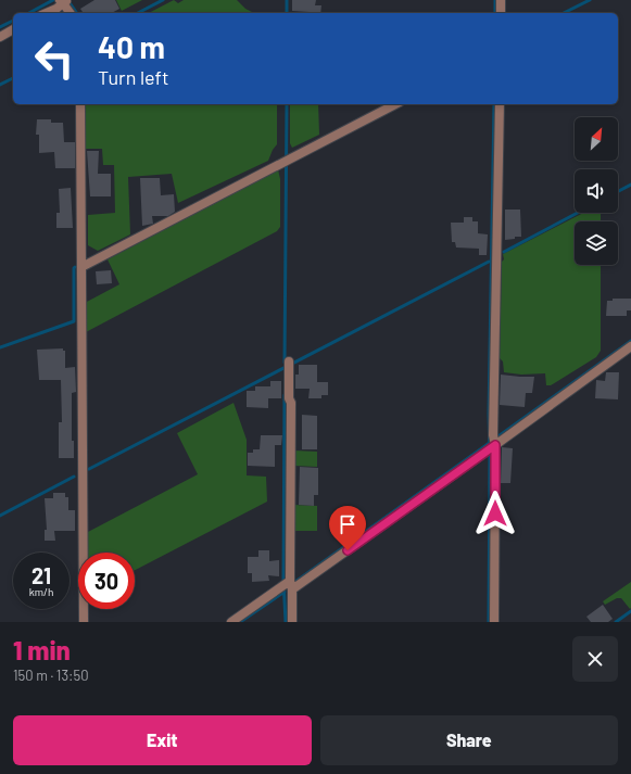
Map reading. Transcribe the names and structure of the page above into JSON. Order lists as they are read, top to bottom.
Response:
{
  "north": "top right",
  "page": {
    "turn": ["40 m", "Turn left"],
    "speed": "21 km/h",
    "limit": "30",
    "heading": ["1 min", "150 m · 13:50"],
    "buttons": ["Exit", "Share"]
  }
}
